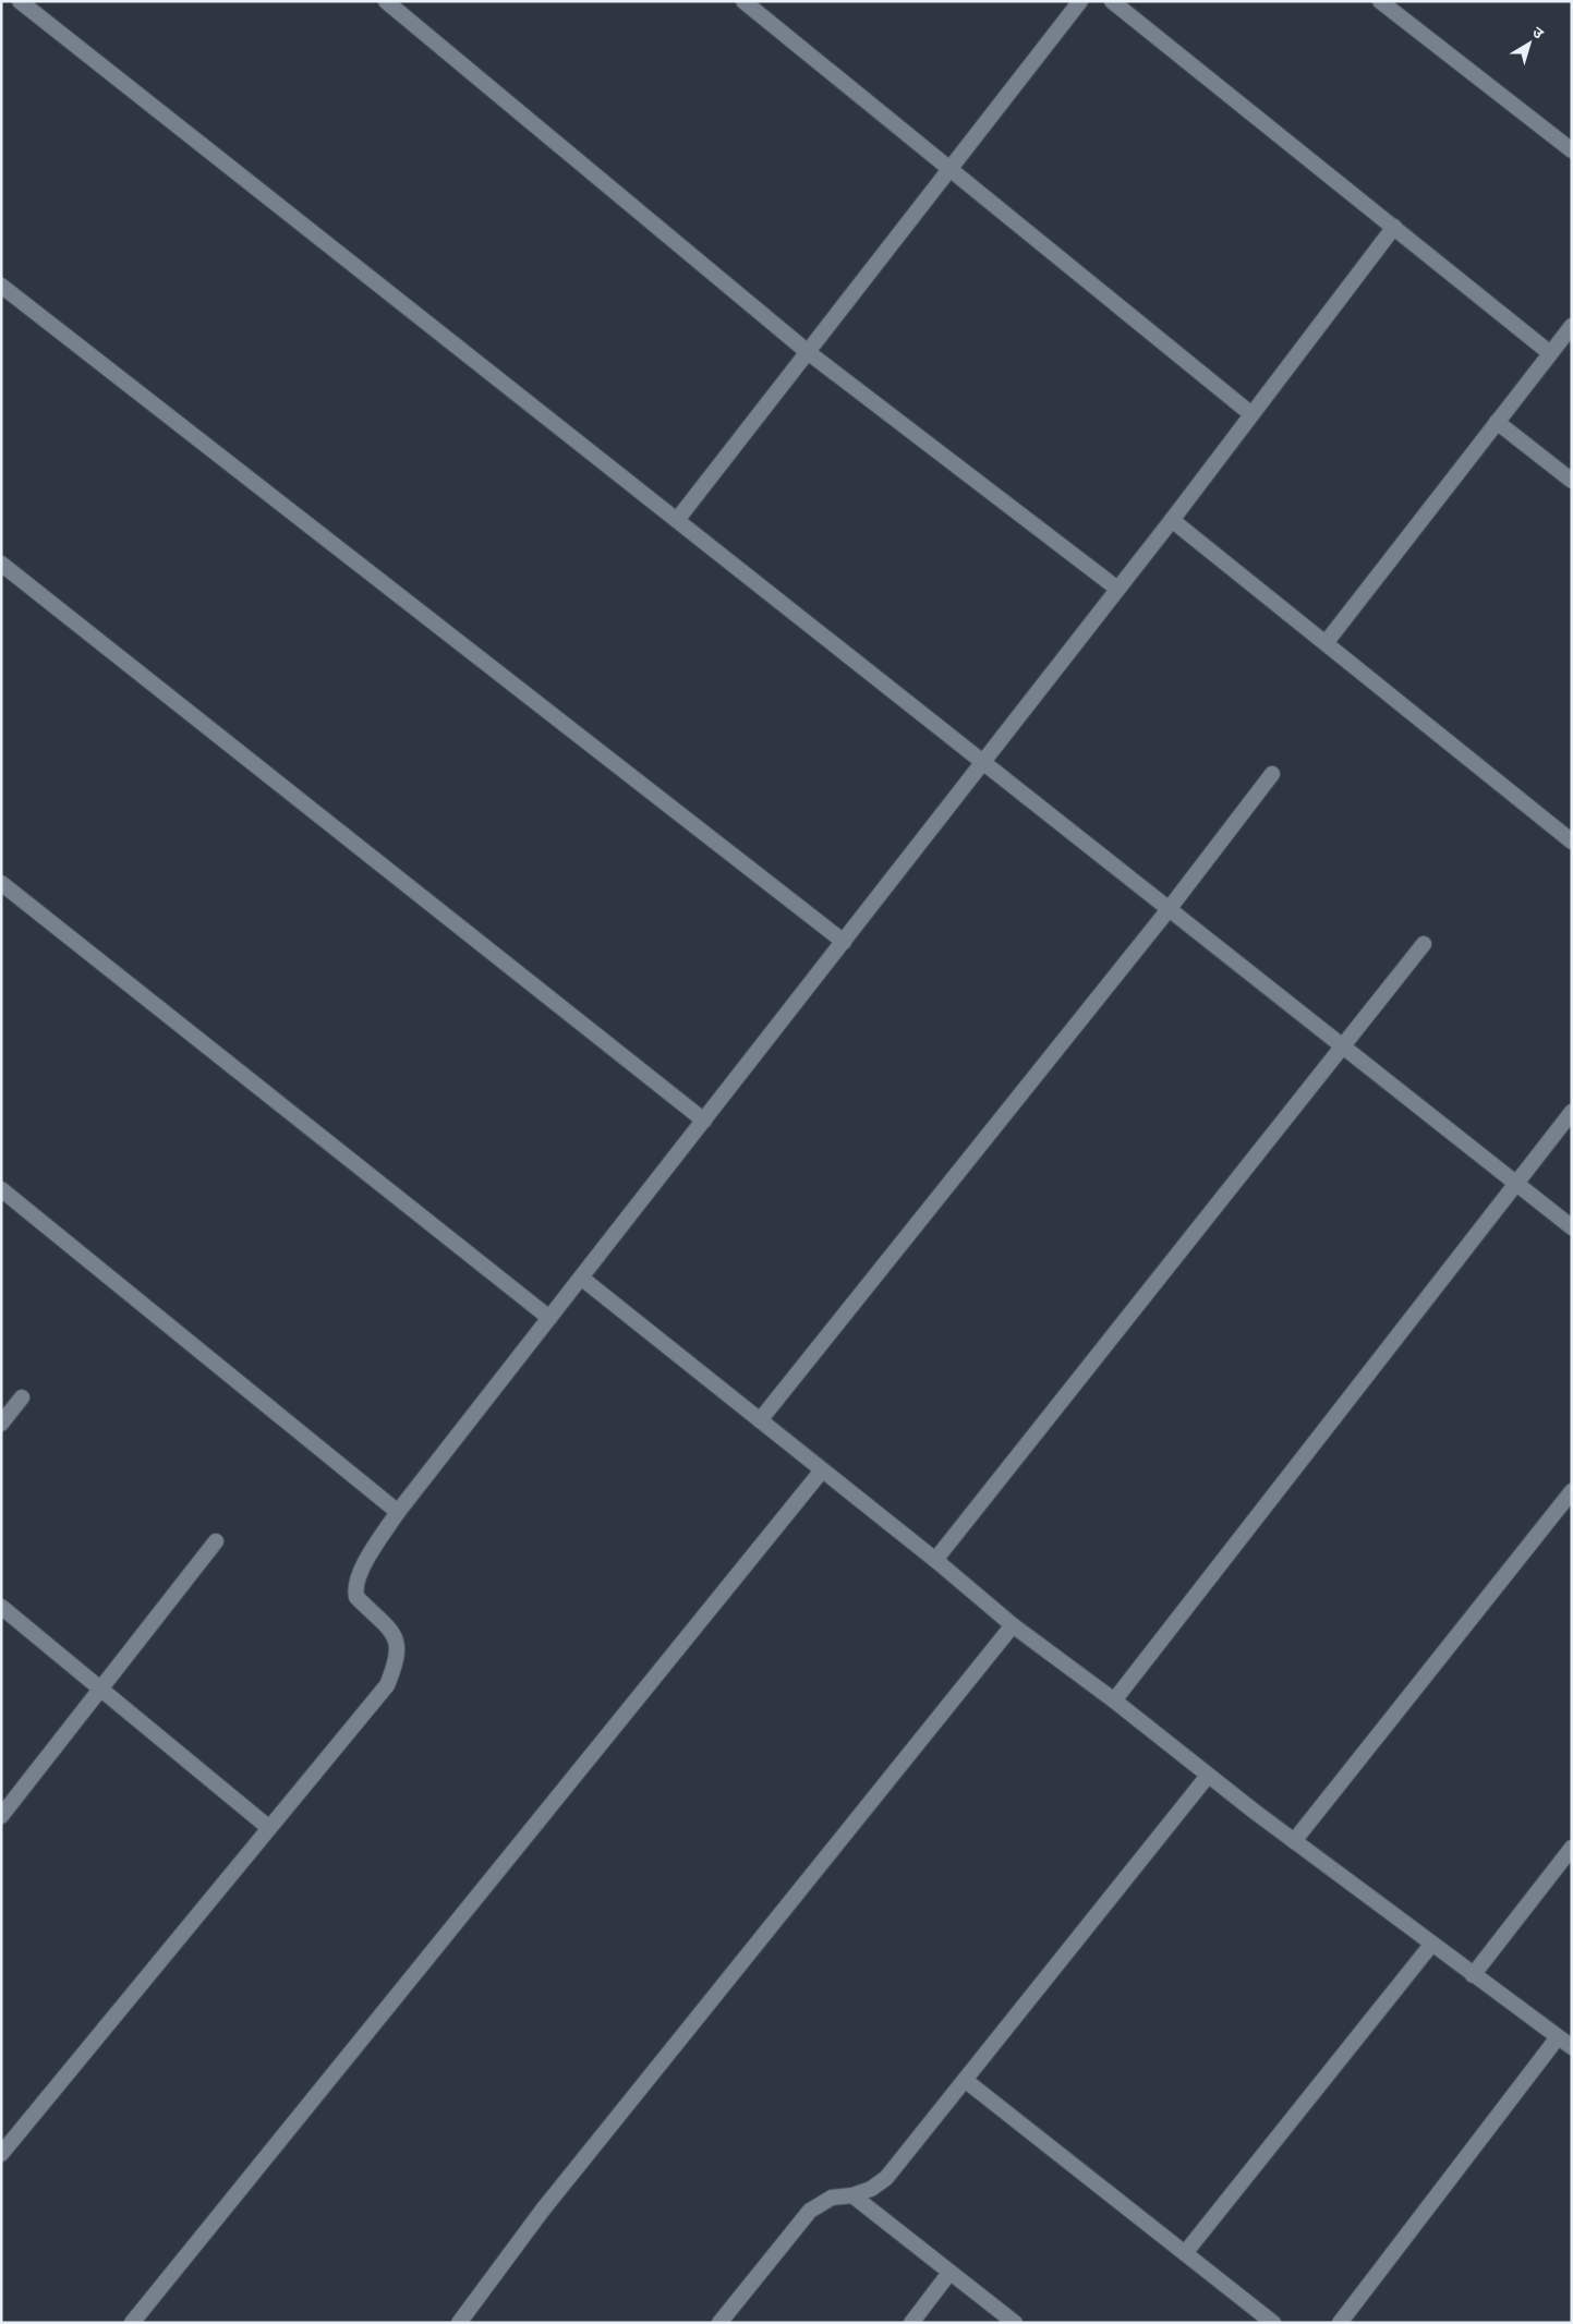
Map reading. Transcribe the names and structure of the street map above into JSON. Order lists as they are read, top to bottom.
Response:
{
  "north": "top right"
}
